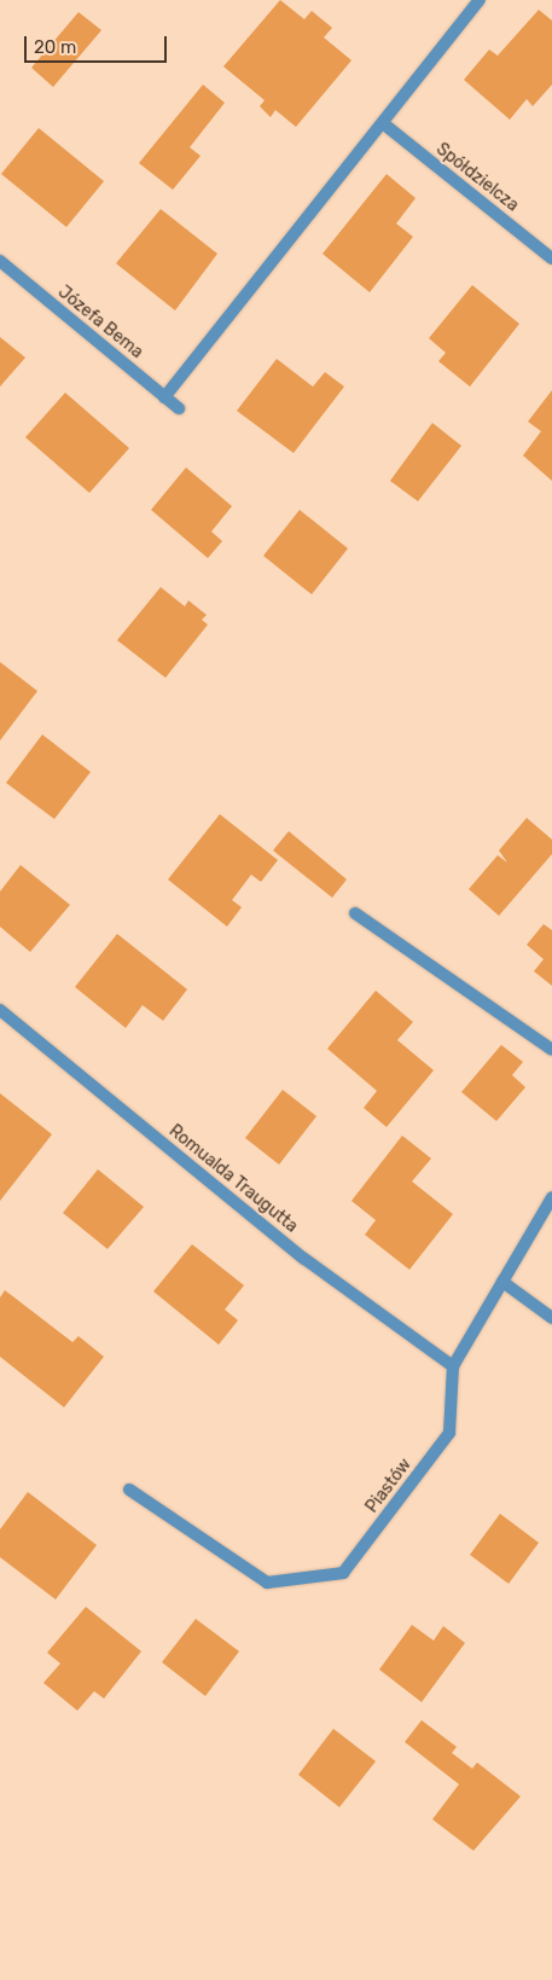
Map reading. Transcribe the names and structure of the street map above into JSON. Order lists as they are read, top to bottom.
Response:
{
  "streets": {
    "street": [
      "Spółdzielcza",
      "Józefa Bema",
      "Romualda Traugutta",
      "Piastów"
    ]
  },
  "crossings": [
    ["Romualda Traugutta", "Piastów"]
  ],
  "scale_bar": "20 m"
}
